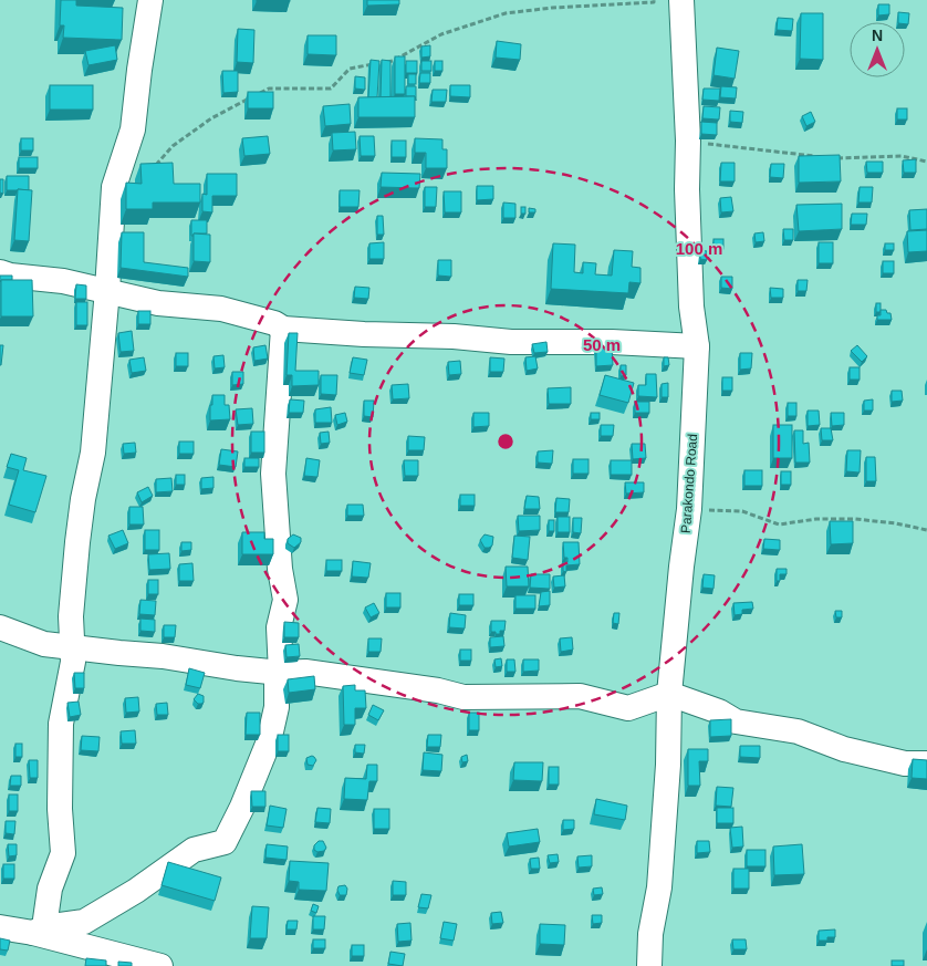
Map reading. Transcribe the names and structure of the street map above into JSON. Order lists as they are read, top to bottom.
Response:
{
  "streets": {
    "street": ["Parakondo Road"]
  },
  "north": "top",
  "rings": ["100 m", "50 m"]
}
